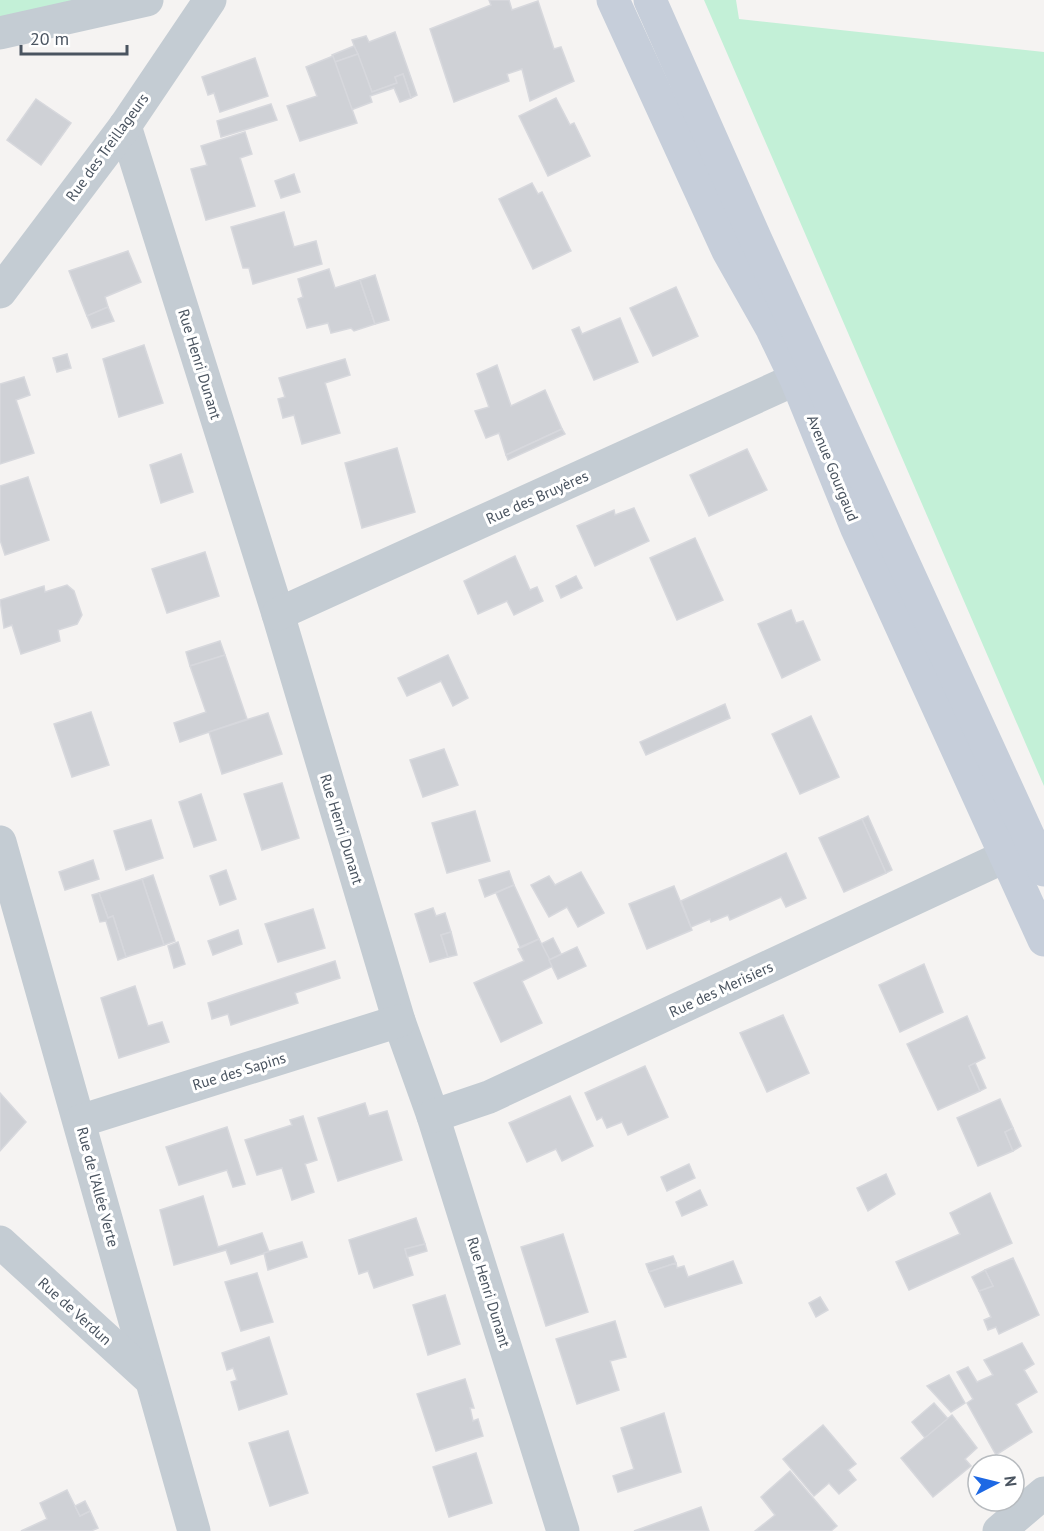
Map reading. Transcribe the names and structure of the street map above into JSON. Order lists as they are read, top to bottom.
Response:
{
  "streets": {
    "main road": ["Avenue Gourgaud"],
    "street": [
      "Rue des Treillageurs",
      "Rue Henri Dunant",
      "Rue des Bruyères",
      "Rue des Merisiers",
      "Rue des Sapins",
      "Rue de l'Allée Verte",
      "Rue de Verdun"
    ]
  },
  "crossings": [
    ["Rue des Treillageurs", "Rue Henri Dunant"],
    ["Rue Henri Dunant", "Rue des Bruyères"],
    ["Rue Henri Dunant", "Rue des Merisiers"],
    ["Rue Henri Dunant", "Rue des Sapins"],
    ["Avenue Gourgaud", "Rue des Bruyères"],
    ["Avenue Gourgaud", "Rue des Merisiers"],
    ["Rue des Sapins", "Rue de l'Allée Verte"],
    ["Rue de l'Allée Verte", "Rue de Verdun"]
  ],
  "scale_bar": "20 m",
  "north": "right"
}
